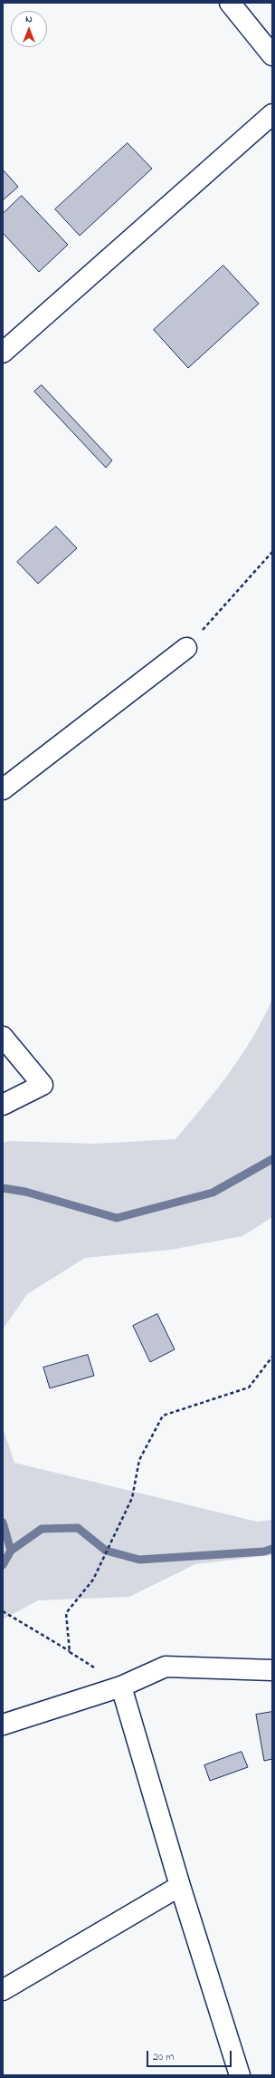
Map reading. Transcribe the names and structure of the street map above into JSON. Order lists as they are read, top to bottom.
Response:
{
  "scale_bar": "20 m",
  "north": "top"
}
